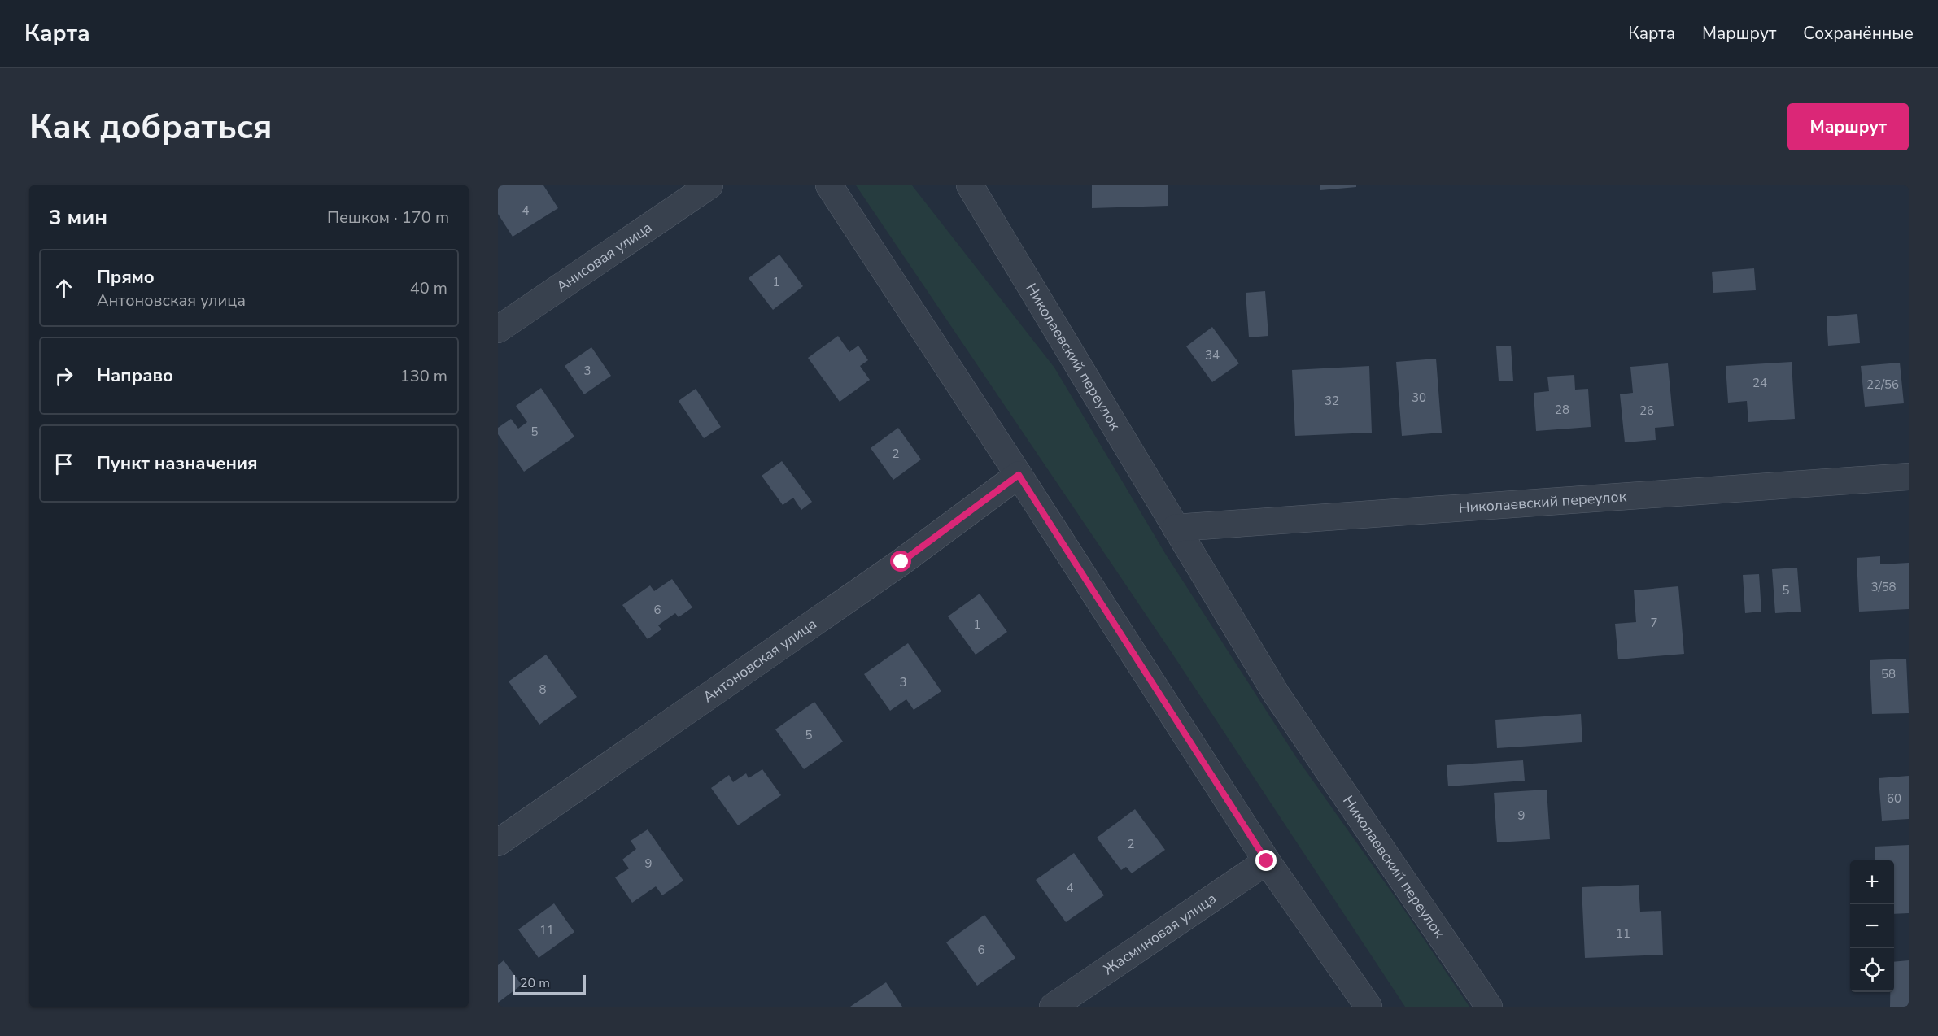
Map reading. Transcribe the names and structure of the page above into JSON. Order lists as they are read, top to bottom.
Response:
{
  "streets": {
    "street": [
      "Анисовая улица",
      "Николаевский переулок",
      "Антоновская улица",
      "Жасминовая улица"
    ]
  },
  "house_numbers": [
    "4",
    "1",
    "34",
    "3",
    "24",
    "22/56",
    "30",
    "32",
    "28",
    "26",
    "5",
    "2",
    "3/58",
    "5",
    "6",
    "7",
    "1",
    "58",
    "3",
    "8",
    "5",
    "60",
    "9",
    "2",
    "9",
    "4",
    "11",
    "11",
    "6"
  ],
  "scale_bar": "20 m",
  "page": {
    "header": "Карта",
    "nav": ["Карта", "Маршрут", "Сохранённые"],
    "buttons": "Маршрут",
    "title": "Как добраться",
    "heading": ["3 мин", "Пешком · 170 m"],
    "list": [
      ["Прямо", "Антоновская улица", "40 m"],
      ["Направо", "130 m"],
      "Пункт назначения"
    ],
    "map_buttons": ["+", "−"],
    "scale": "20 m"
  }
}
